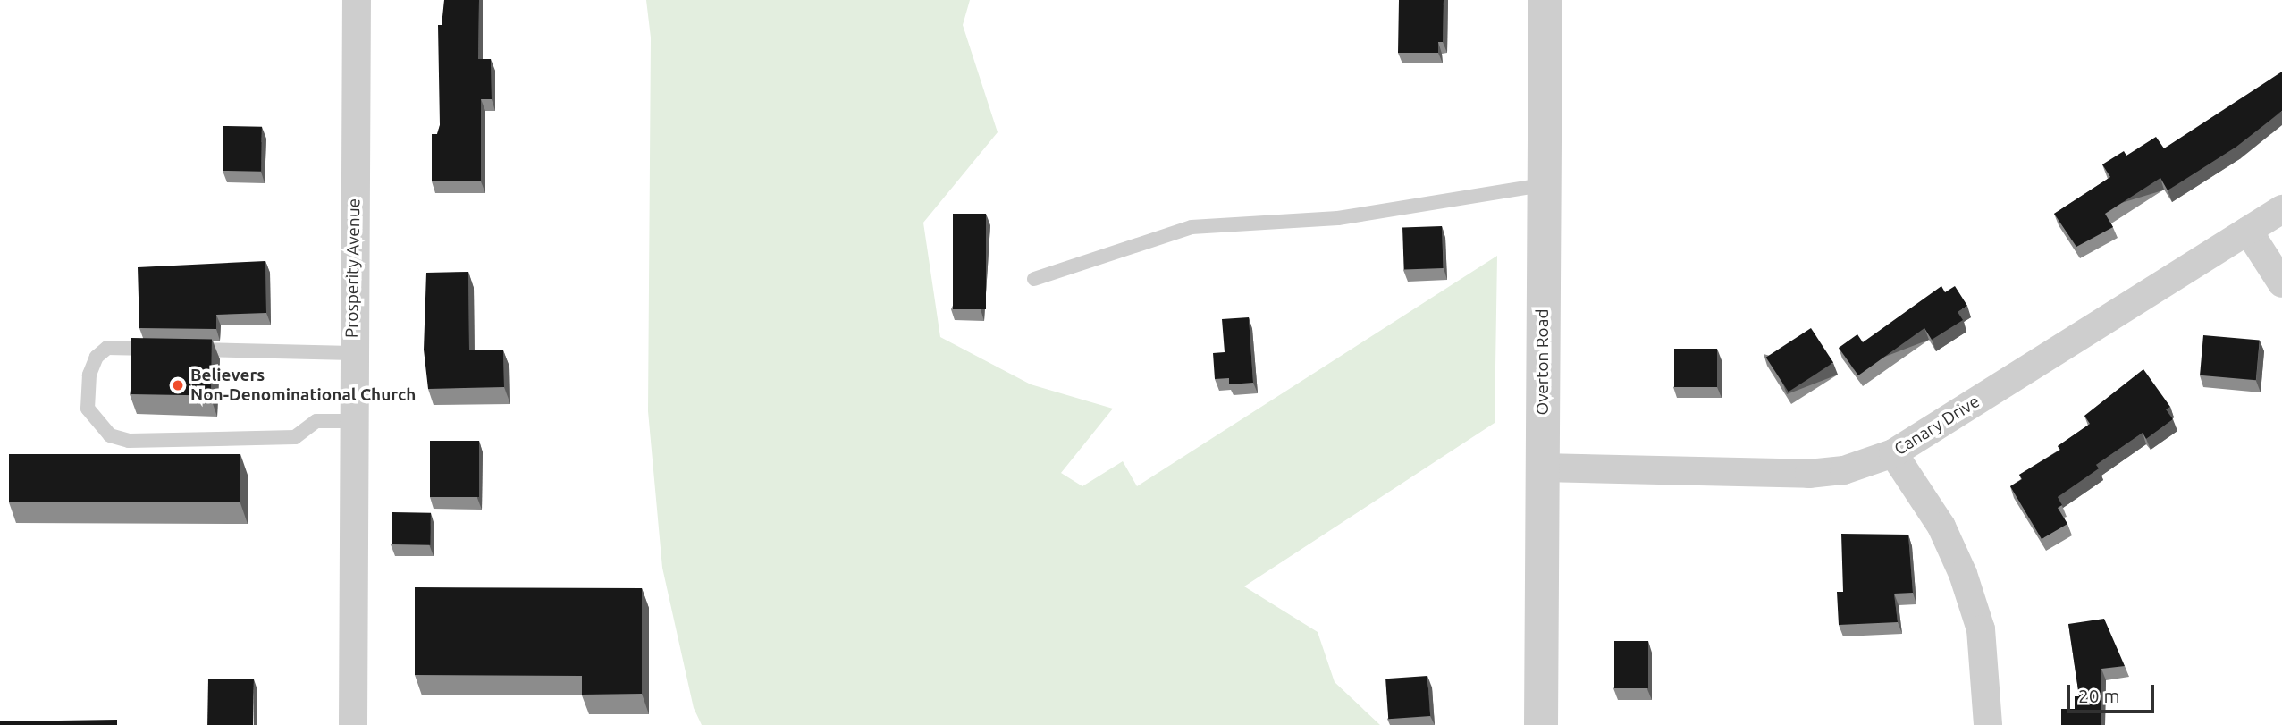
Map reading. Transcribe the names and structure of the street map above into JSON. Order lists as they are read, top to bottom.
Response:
{
  "streets": {
    "street": ["Prosperity Avenue", "Overton Road", "Canary Drive"]
  },
  "crossings": [
    ["Overton Road", "Canary Drive"]
  ],
  "places": ["Believers Non-Denominational Church"],
  "scale_bar": "20 m"
}
